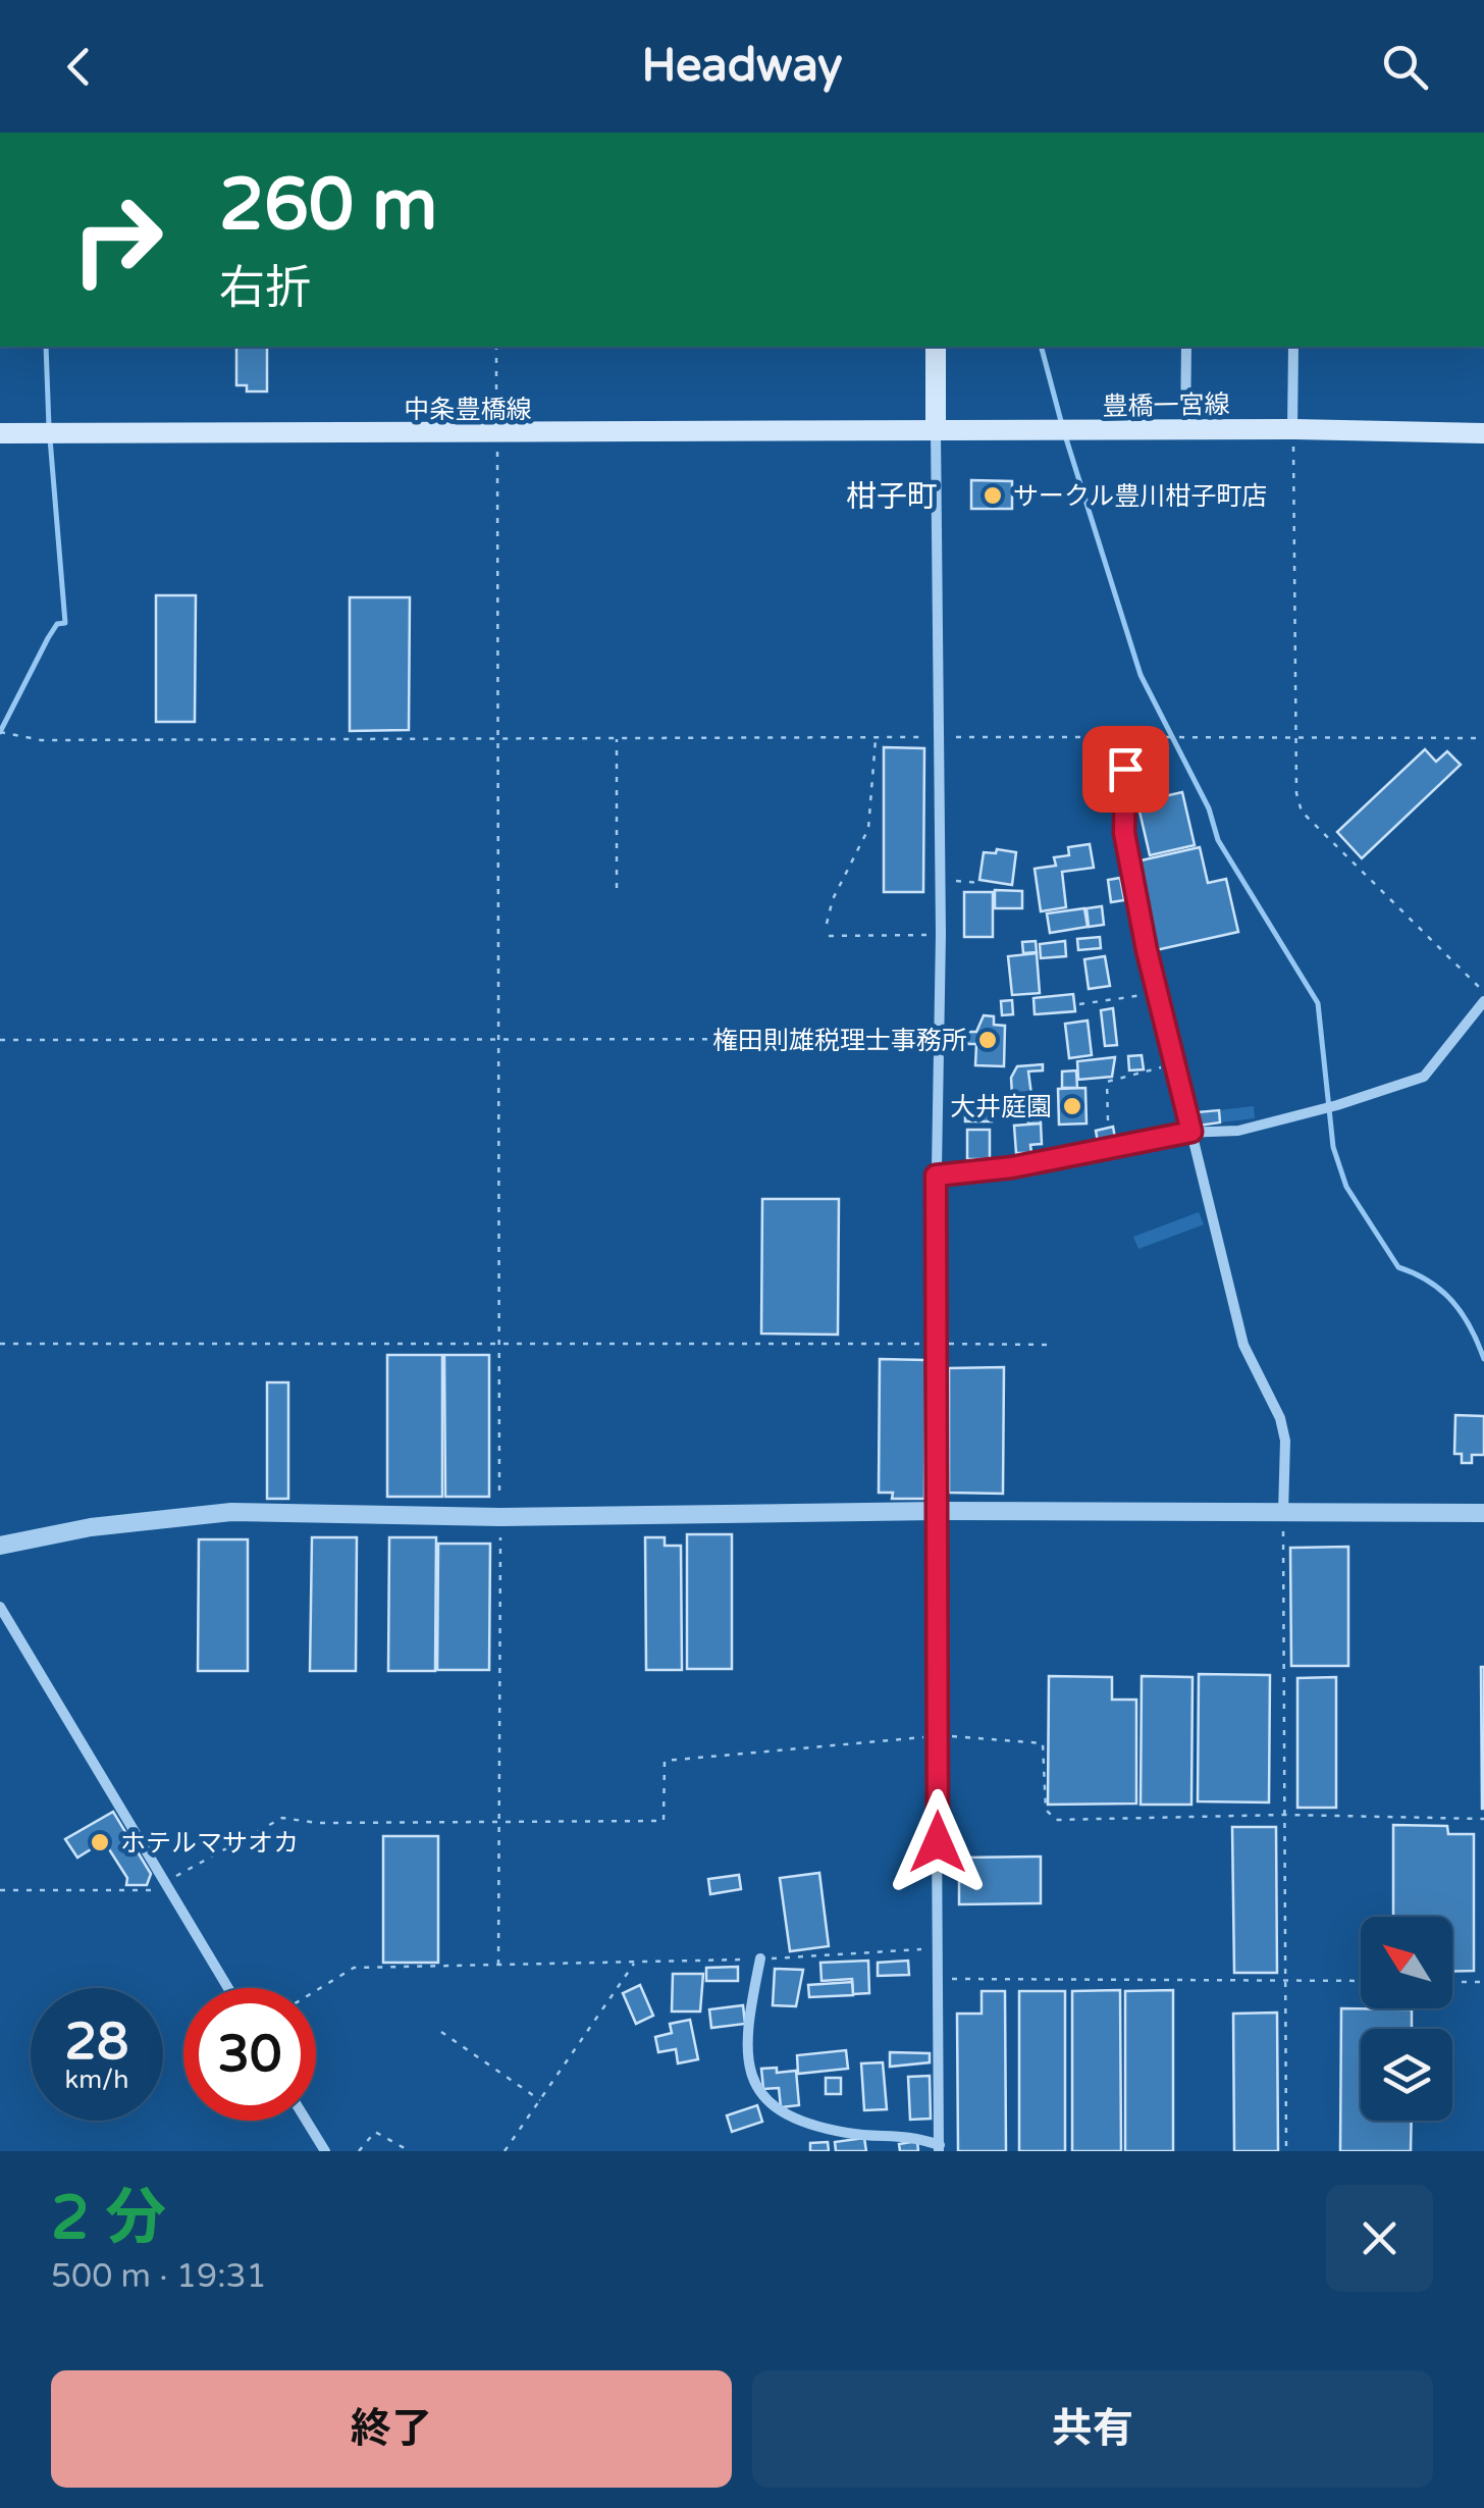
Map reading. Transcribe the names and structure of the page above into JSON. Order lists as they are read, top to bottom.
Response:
{
  "streets": {
    "main road": ["豊橋一宮線", "中条豊橋線"]
  },
  "crossings": [
    ["豊橋一宮線", "中条豊橋線"]
  ],
  "districts": ["柑子町"],
  "places": [
    "サークル豊川柑子町店",
    "権田則雄税理士事務所",
    "大井庭園",
    "ホテルマサオカ"
  ],
  "north": "top left",
  "page": {
    "header": "Headway",
    "turn": ["260 m", "右折"],
    "speed": "28 km/h",
    "limit": "30",
    "heading": ["2 分", "500 m · 19:31"],
    "buttons": ["終了", "共有"]
  }
}
